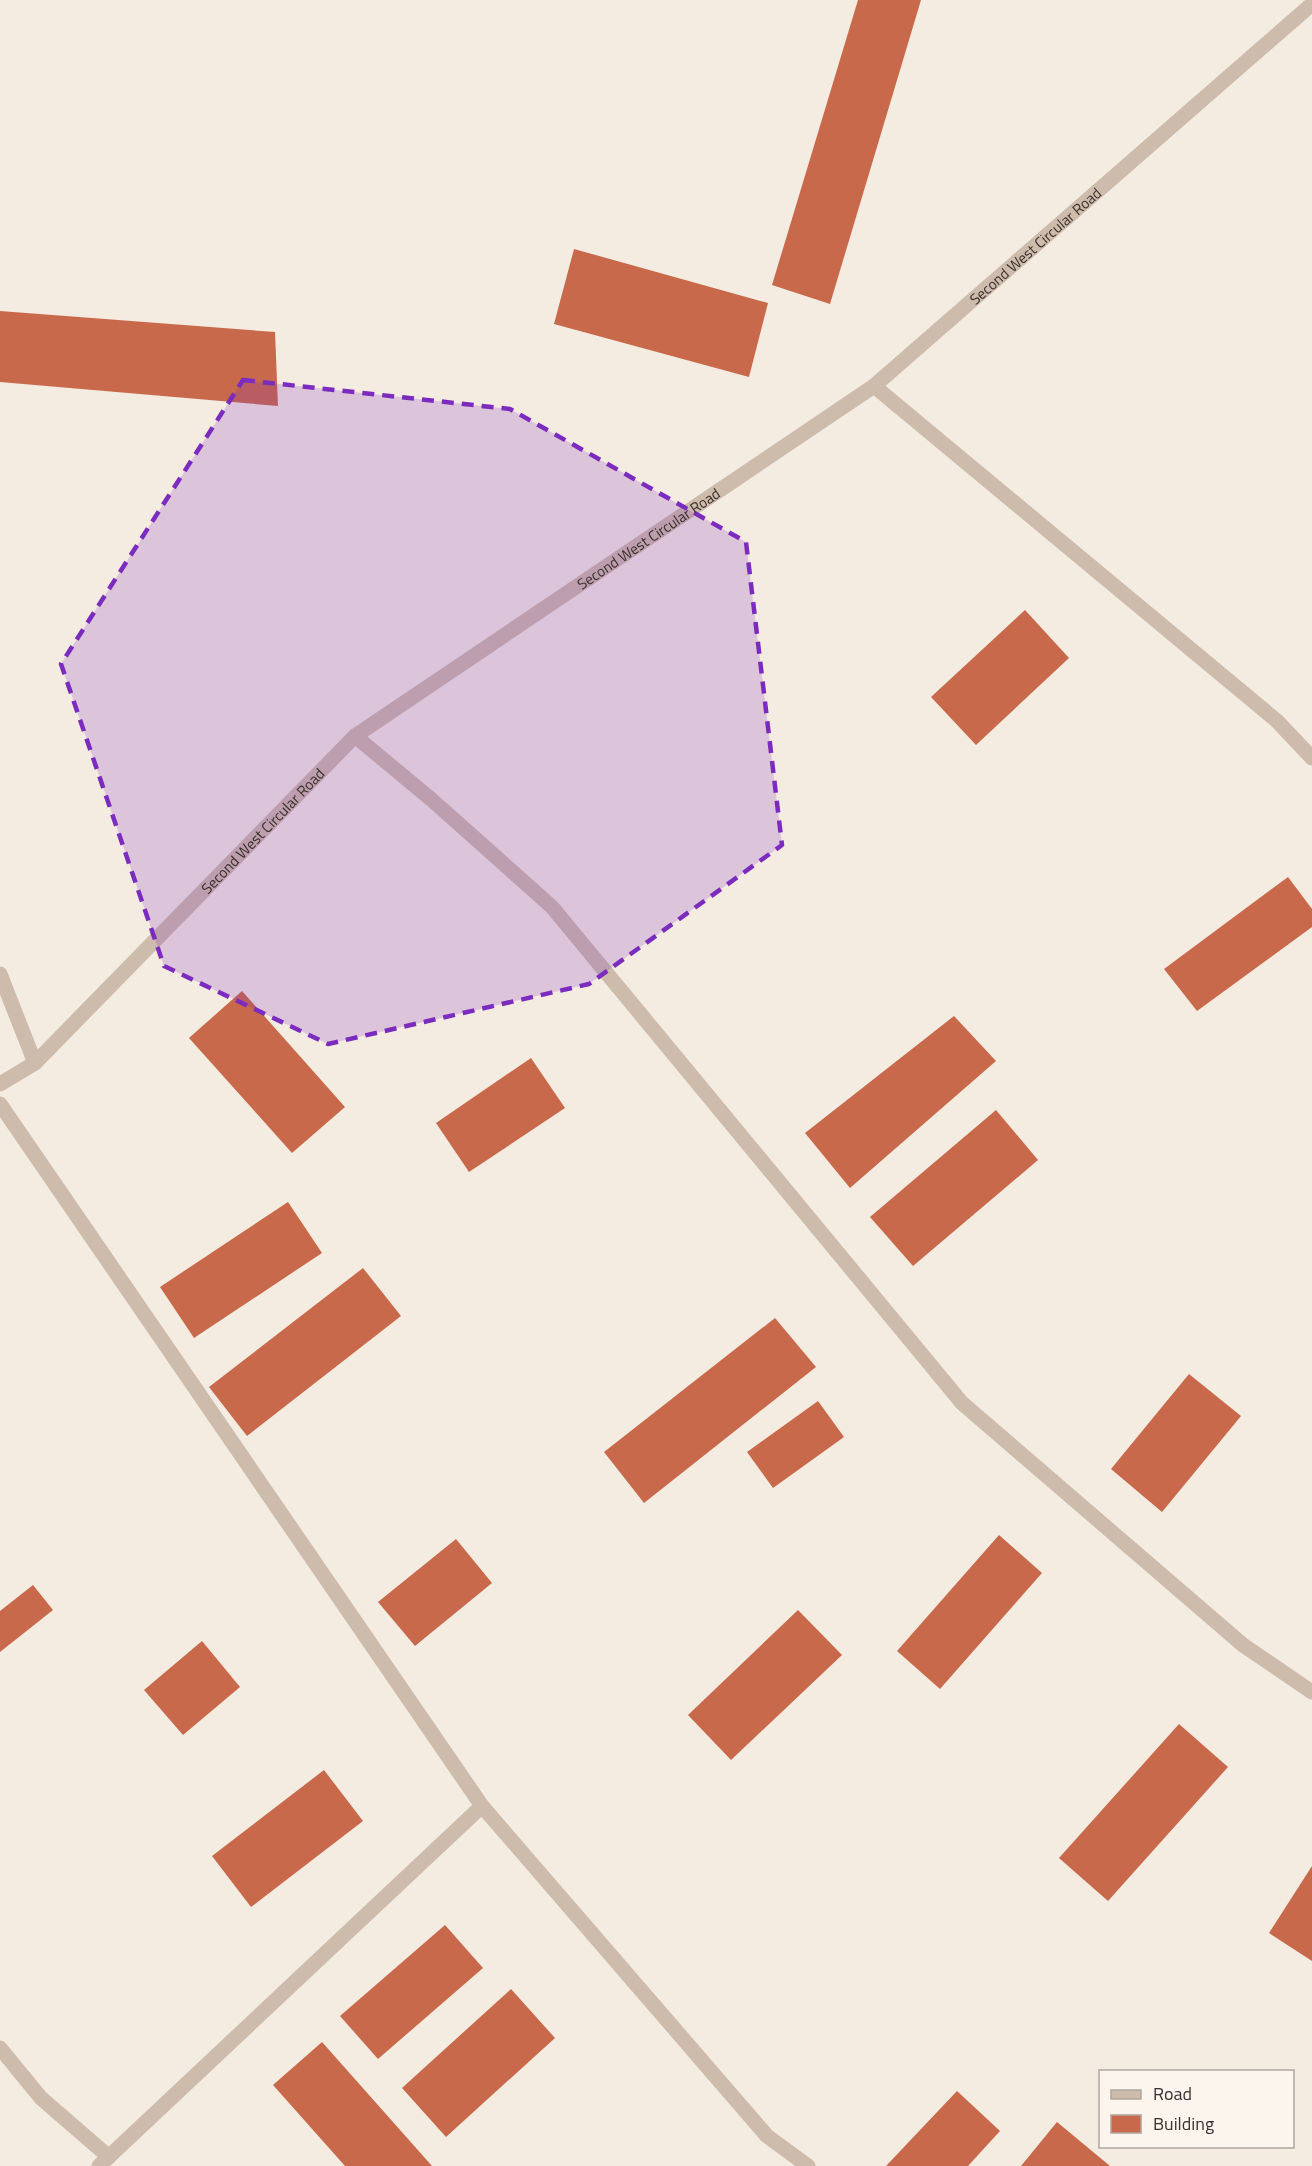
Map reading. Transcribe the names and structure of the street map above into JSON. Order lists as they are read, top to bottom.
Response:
{
  "streets": {
    "street": ["Second West Circular Road"]
  },
  "legend": ["Road", "Building"]
}
